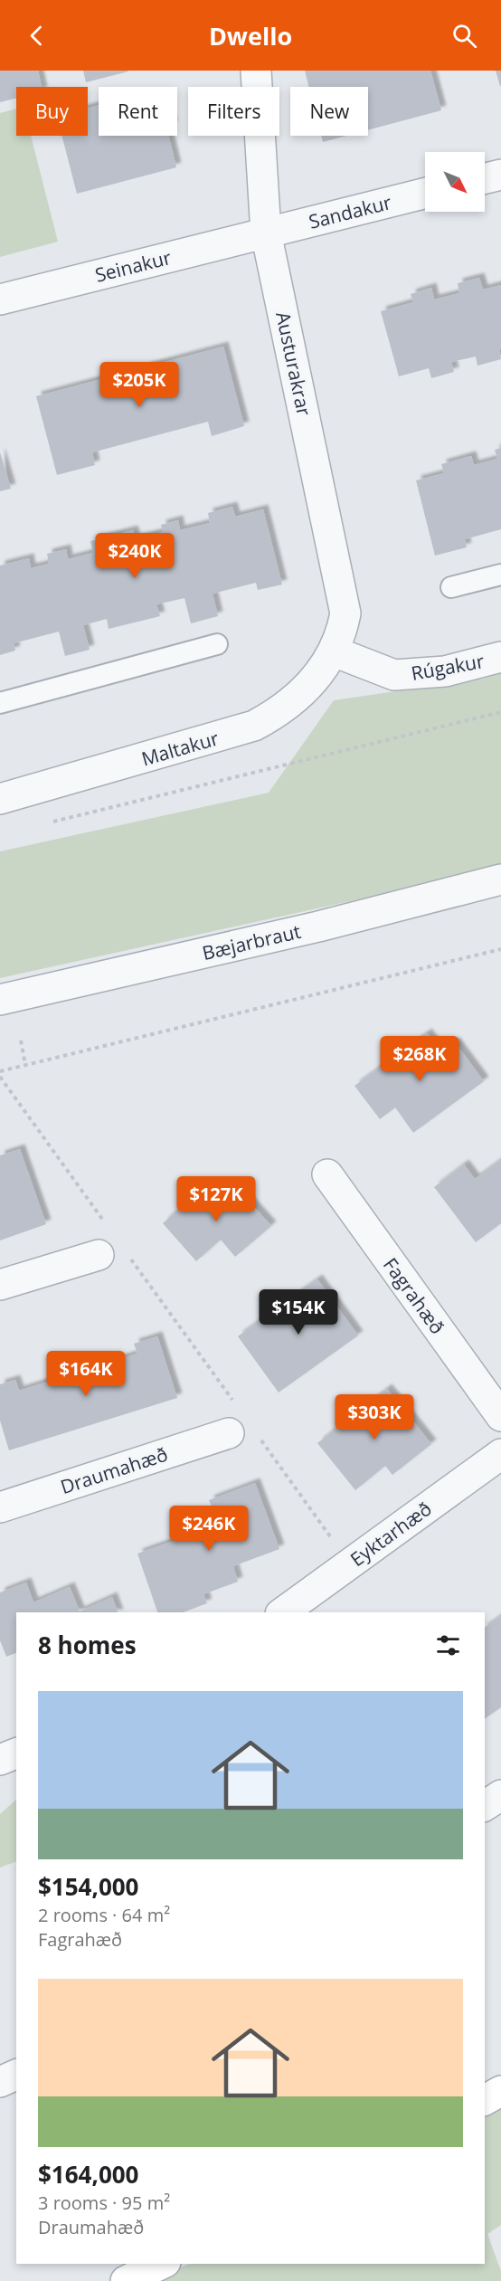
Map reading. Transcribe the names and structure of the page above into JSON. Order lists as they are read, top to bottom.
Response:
{
  "streets": {
    "street": [
      "Sandakur",
      "Seinakur",
      "Austurakrar",
      "Rúgakur",
      "Maltakur",
      "Bæjarbraut",
      "Fagrahæð",
      "Draumahæð",
      "Eyktarhæð"
    ]
  },
  "crossings": [
    ["Sandakur", "Seinakur"],
    ["Sandakur", "Austurakrar"],
    ["Seinakur", "Austurakrar"],
    ["Austurakrar", "Rúgakur"],
    ["Austurakrar", "Maltakur"],
    ["Rúgakur", "Maltakur"]
  ],
  "north": "bottom right",
  "page": {
    "header": "Dwello",
    "chip": [
      "Buy",
      "Rent",
      "Filters",
      "New"
    ],
    "price": [
      "$205K",
      "$240K",
      "$268K",
      "$127K",
      "$154K",
      "$164K",
      "$303K",
      "$246K"
    ],
    "heading": "8 homes",
    "list": [
      {
        "name": "$154,000",
        "note": "2 rooms · 64 m² · Fagrahæð"
      },
      {
        "name": "$164,000",
        "note": "3 rooms · 95 m² · Draumahæð"
      }
    ]
  }
}
